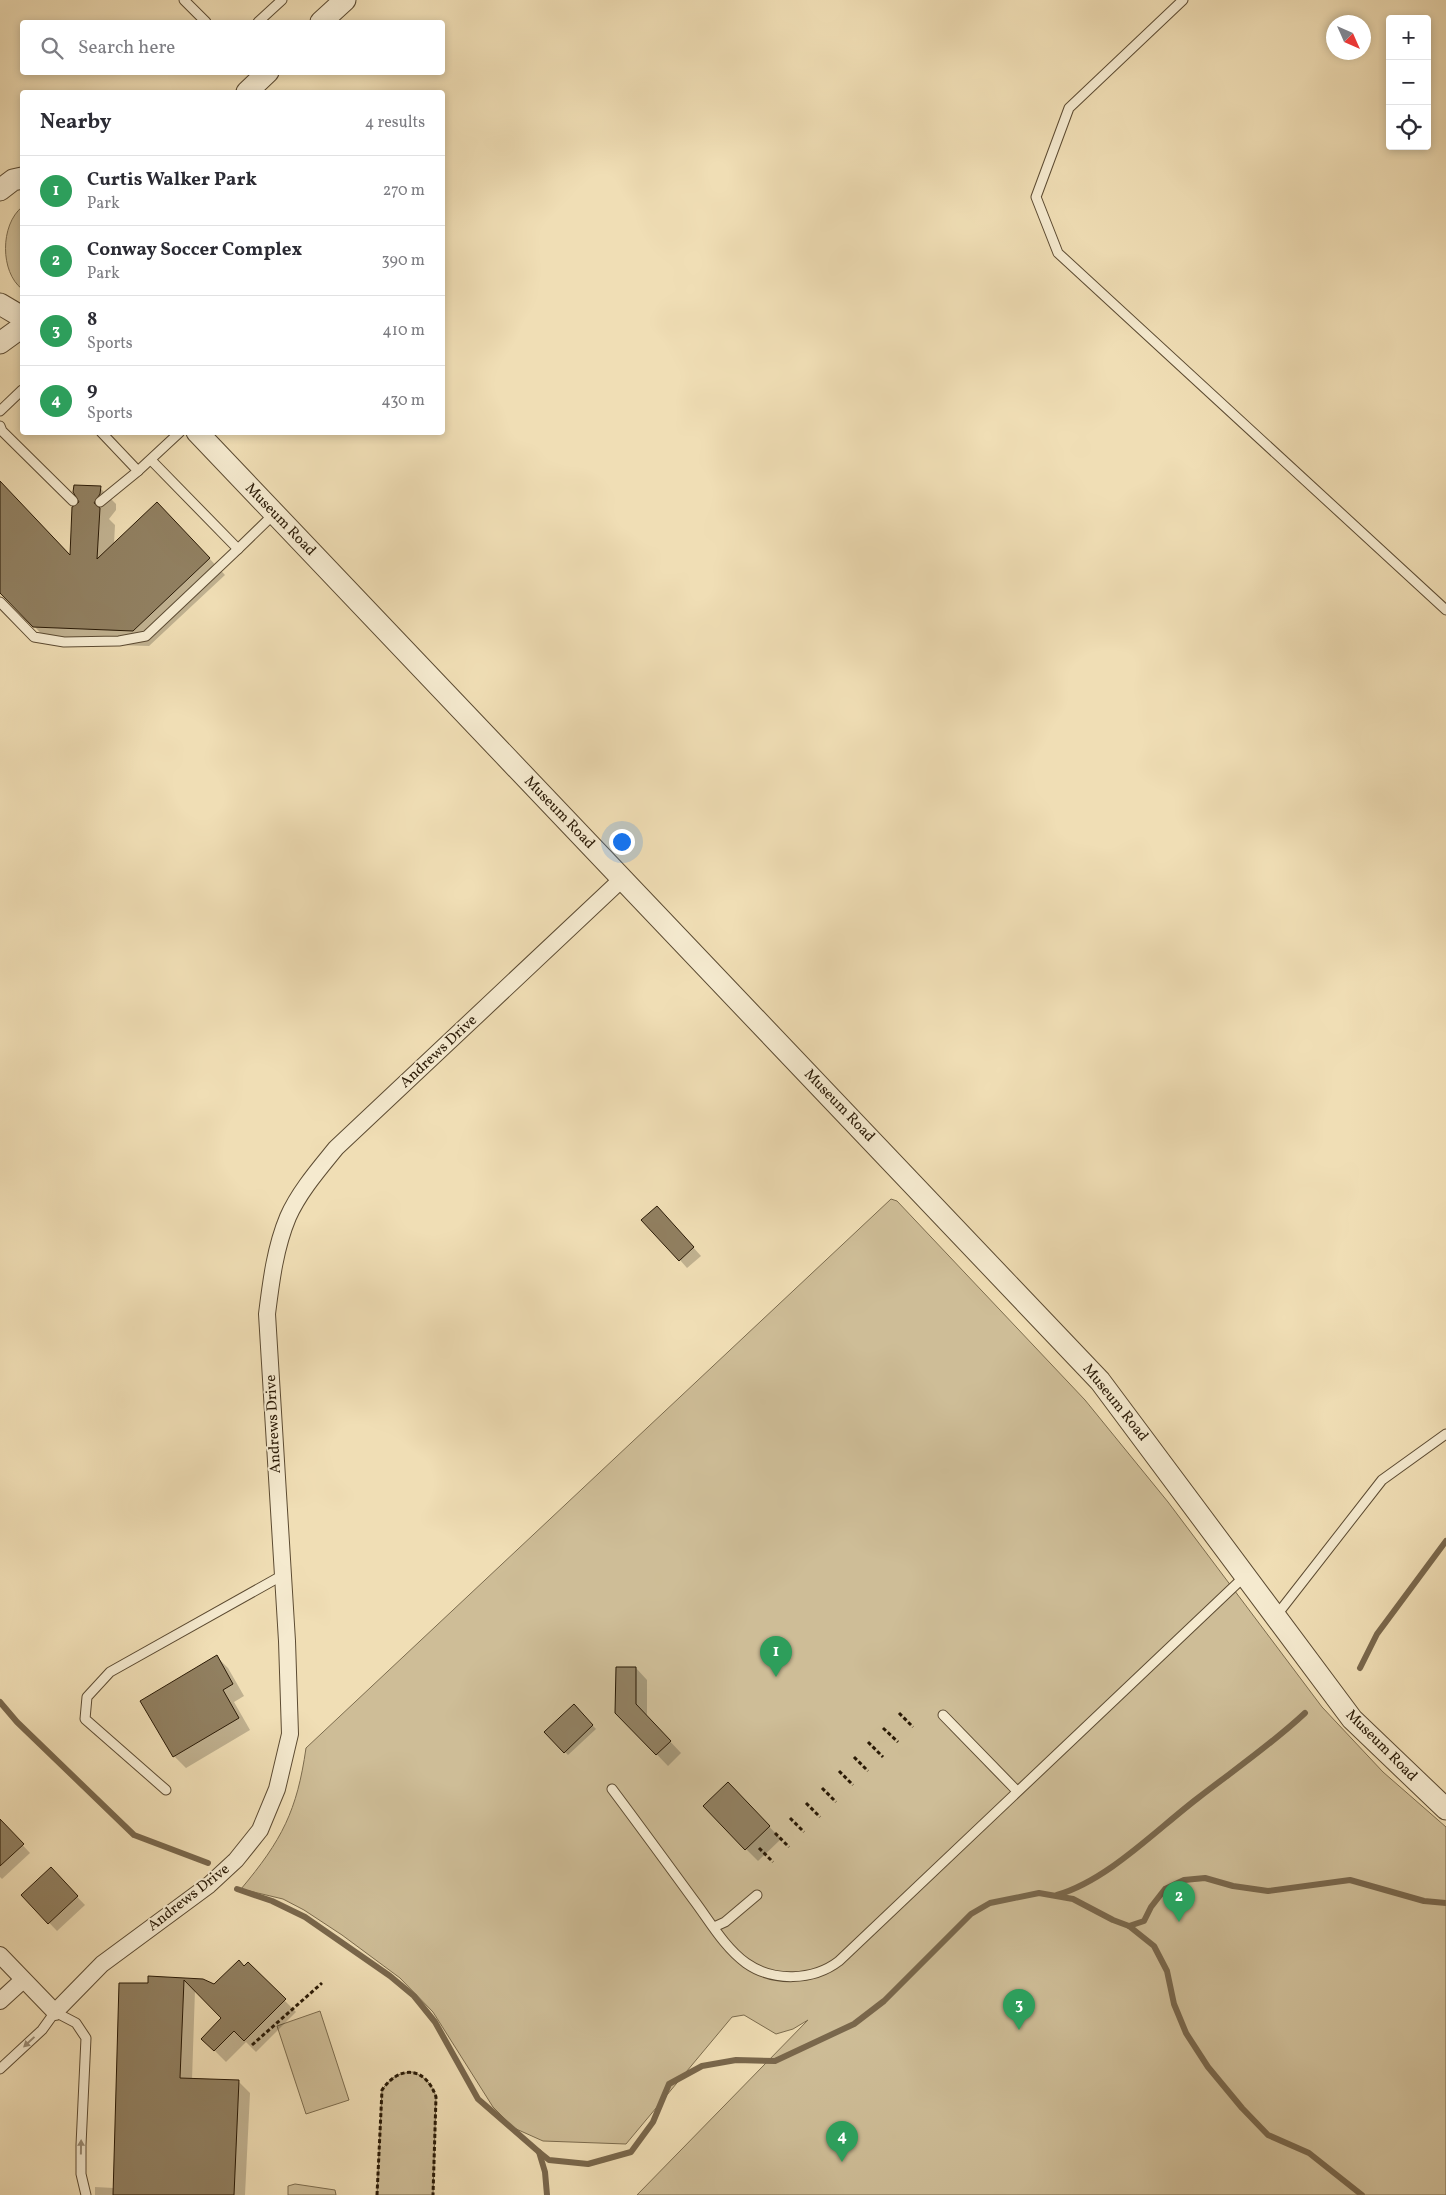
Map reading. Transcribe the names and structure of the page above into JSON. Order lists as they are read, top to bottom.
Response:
{
  "streets": {
    "street": ["Museum Road", "Andrews Drive"]
  },
  "crossings": [
    ["Museum Road", "Andrews Drive"]
  ],
  "north": "bottom right",
  "page": {
    "map_buttons": ["+", "−"],
    "search": "Search here",
    "heading": ["Nearby", "4 results"],
    "list": [
      {
        "mark": "1",
        "name": "Curtis Walker Park",
        "note": "Park",
        "value": "270 m"
      },
      {
        "mark": "2",
        "name": "Conway Soccer Complex",
        "note": "Park",
        "value": "390 m"
      },
      {
        "mark": "3",
        "name": "8",
        "note": "Sports",
        "value": "410 m"
      },
      {
        "mark": "4",
        "name": "9",
        "note": "Sports",
        "value": "430 m"
      }
    ],
    "pins": [
      "1",
      "2",
      "3",
      "4"
    ]
  }
}
